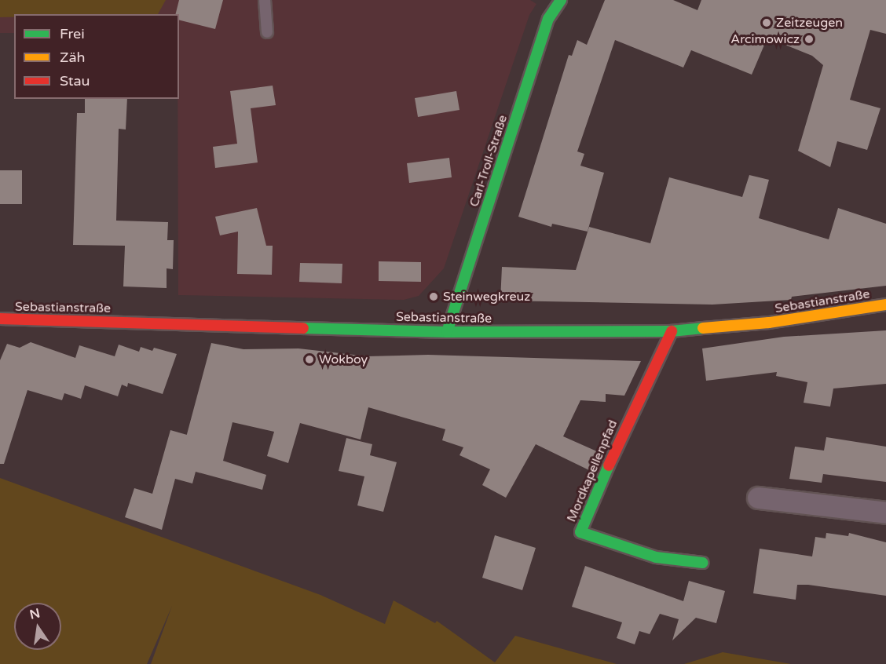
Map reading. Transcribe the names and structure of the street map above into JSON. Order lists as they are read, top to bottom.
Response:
{
  "streets": {
    "street": ["Carl-Troll-Straße", "Sebastianstraße", "Mordkapellenpfad"]
  },
  "crossings": [
    ["Carl-Troll-Straße", "Sebastianstraße"],
    ["Sebastianstraße", "Mordkapellenpfad"]
  ],
  "places": [
    "Zeitzeugen",
    "Arcimowicz",
    "Steinwegkreuz",
    "Wokboy"
  ],
  "legend": ["Frei", "Zäh", "Stau"],
  "north": "top"
}
